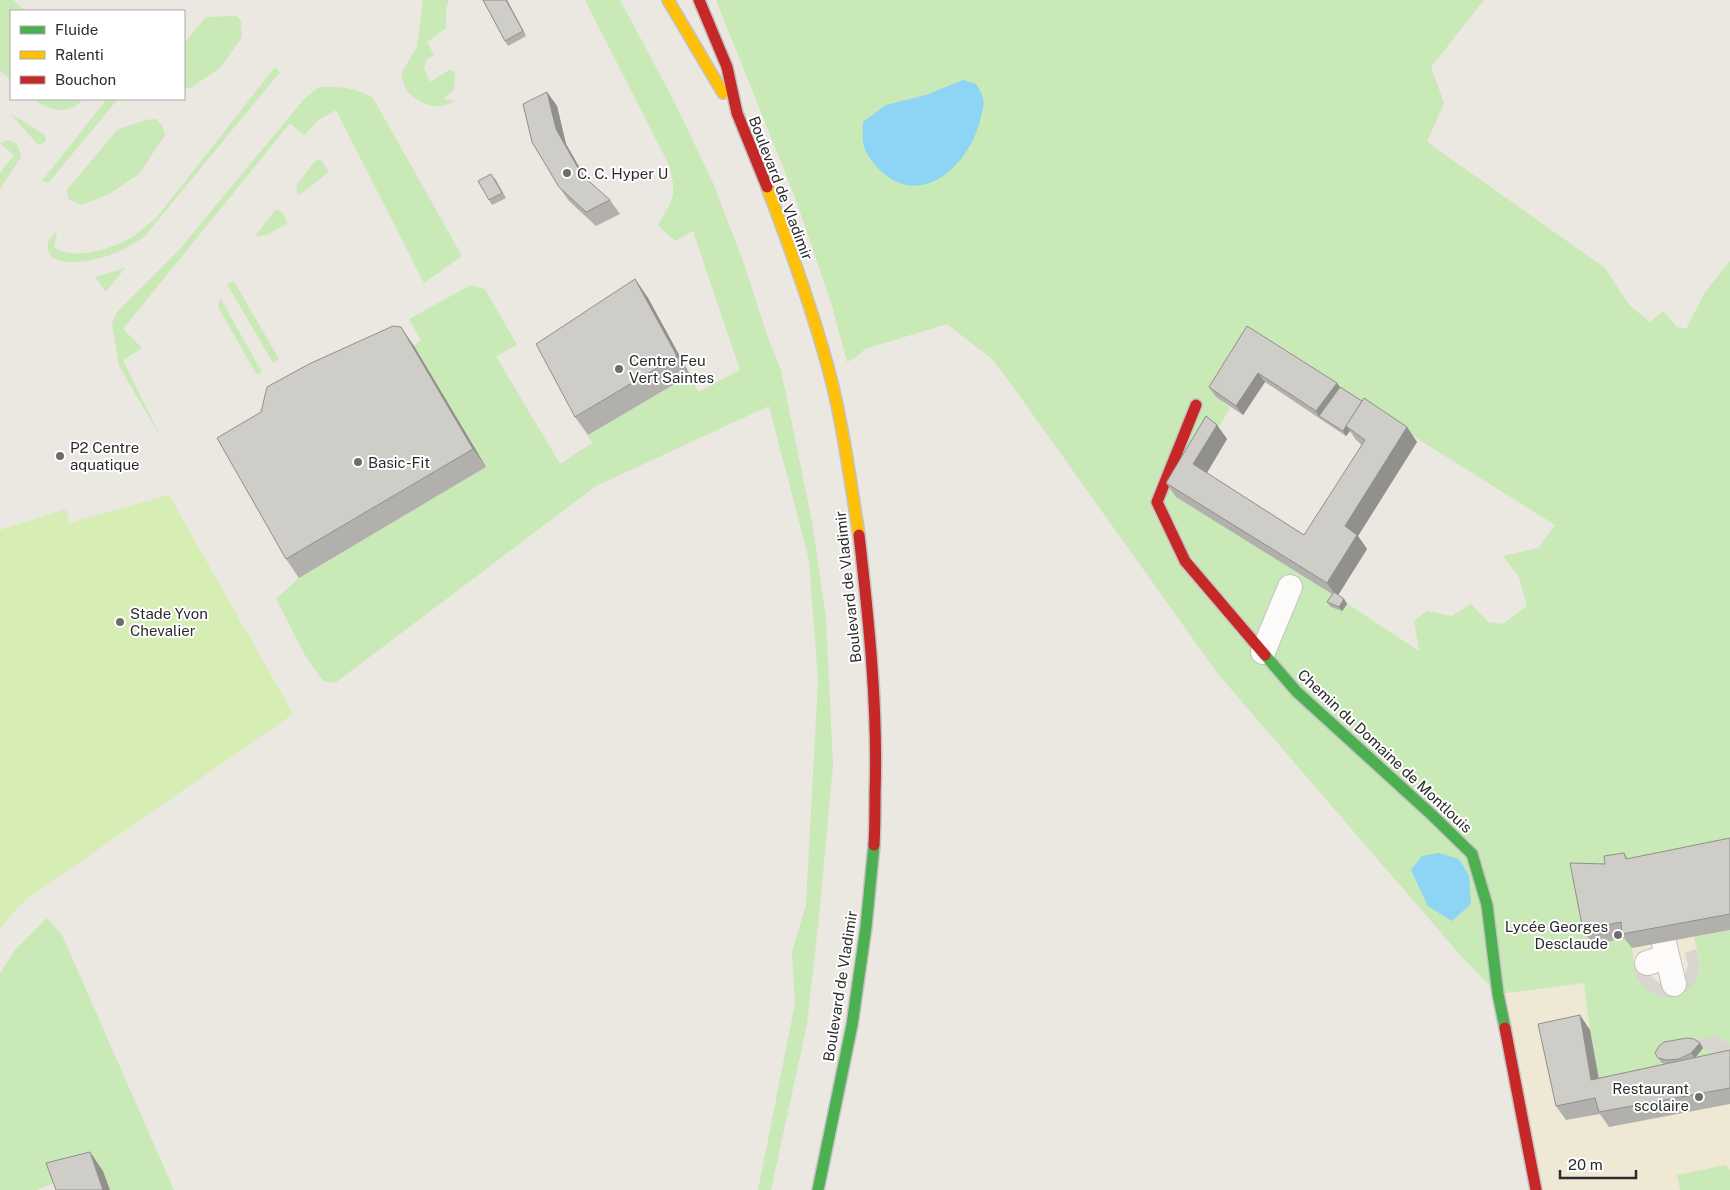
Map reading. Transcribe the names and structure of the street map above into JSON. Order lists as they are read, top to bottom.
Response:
{
  "streets": {
    "main road": ["Boulevard de Vladimir", "Chemin du Domaine de Montlouis"]
  },
  "places": [
    "C. C. Hyper U",
    "Centre Feu Vert Saintes",
    "P2 Centre aquatique",
    "Basic-Fit",
    "Stade Yvon Chevalier",
    "Lycée Georges Desclaude",
    "Restaurant scolaire"
  ],
  "legend": ["Fluide", "Ralenti", "Bouchon"],
  "scale_bar": "20 m"
}
